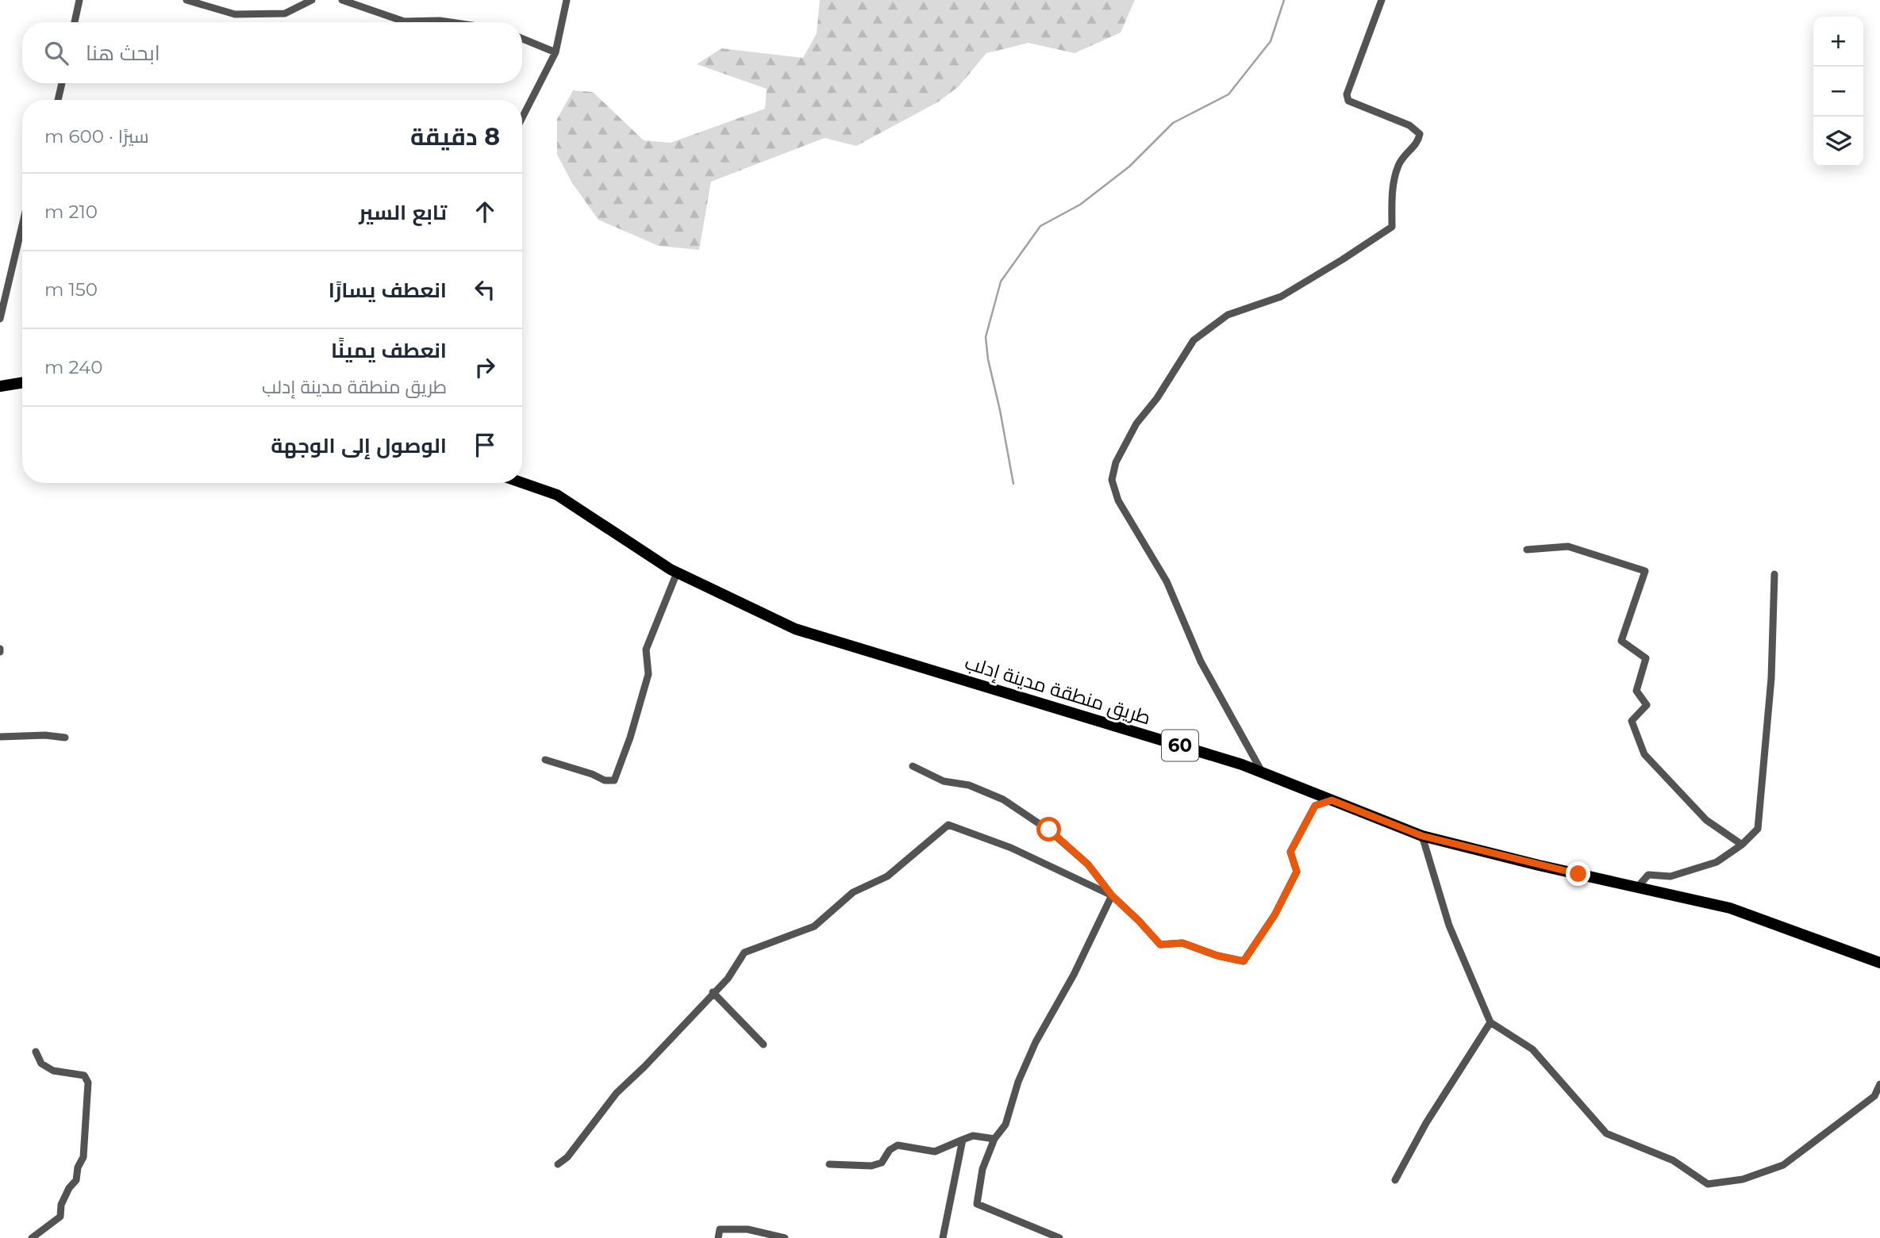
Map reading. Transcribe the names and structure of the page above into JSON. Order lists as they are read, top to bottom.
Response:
{
  "streets": {
    "main road": ["طريق منطقة مدينة إدلب", "60"]
  },
  "page": {
    "map_buttons": ["+", "−"],
    "search": "ابحث هنا",
    "heading": ["8 دقيقة", "سيرًا · 600 m"],
    "list": [
      ["تابع السير", "210 m"],
      ["انعطف يسارًا", "150 m"],
      ["انعطف يمينًا", "طريق منطقة مدينة إدلب", "240 m"],
      "الوصول إلى الوجهة"
    ]
  }
}
